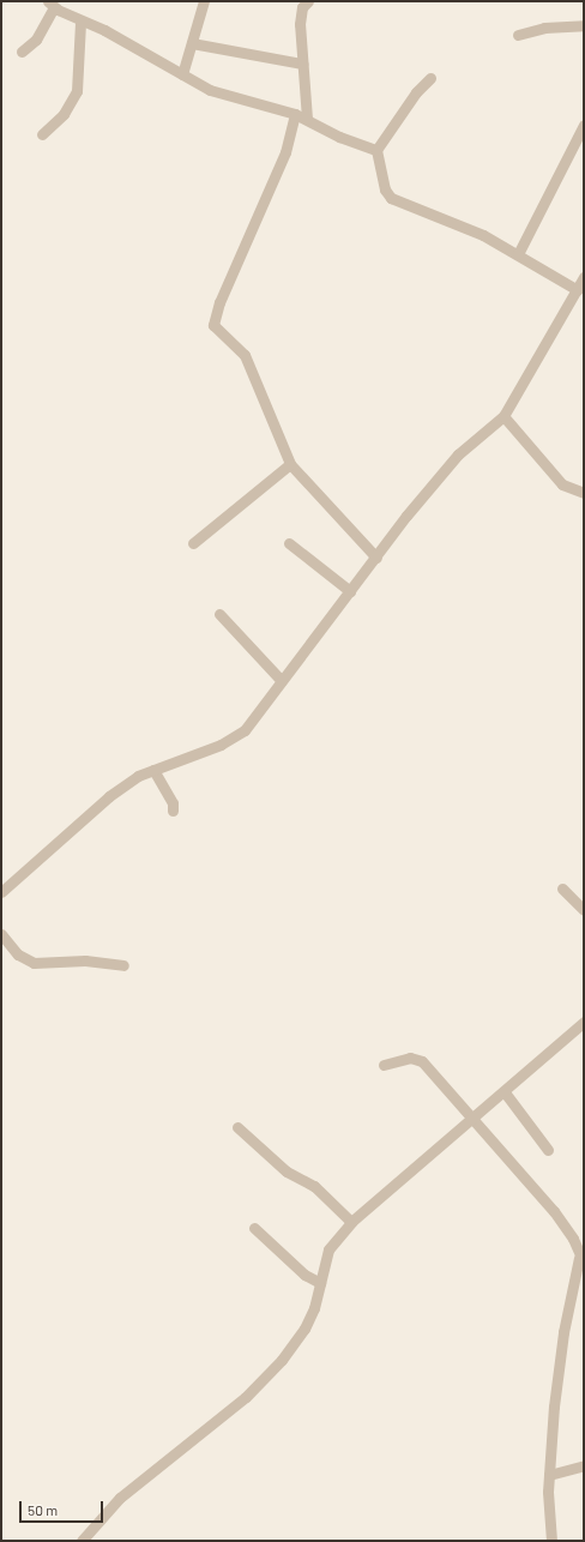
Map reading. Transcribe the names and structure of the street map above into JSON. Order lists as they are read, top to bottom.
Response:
{
  "scale_bar": "50 m"
}
